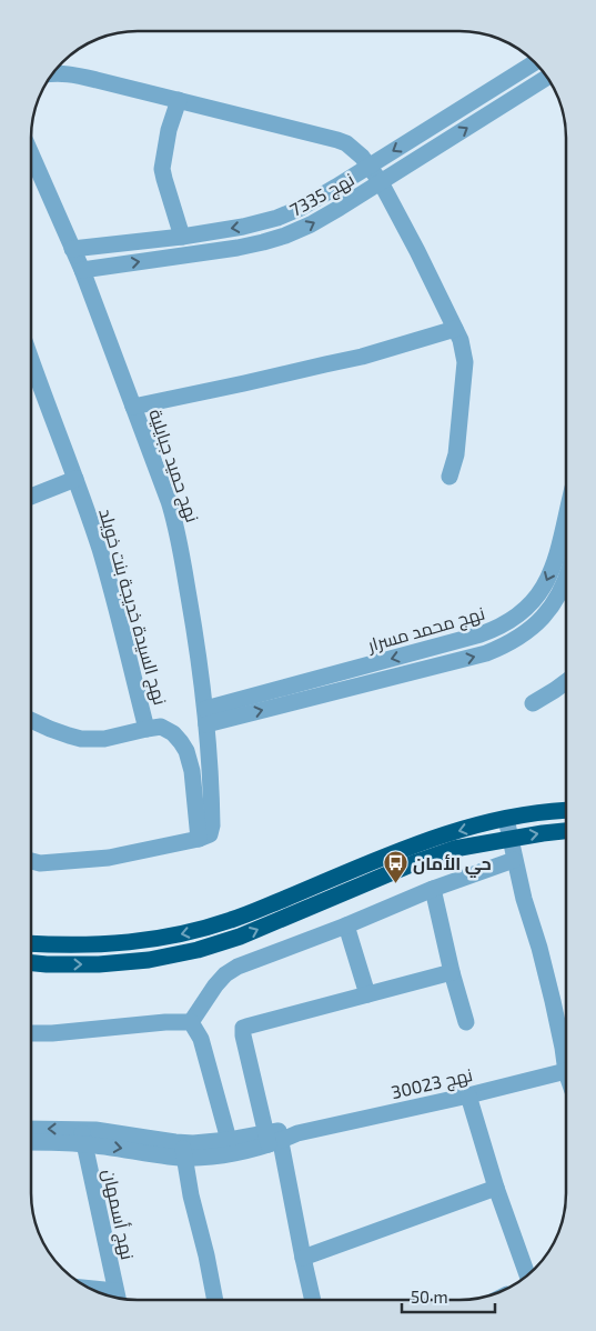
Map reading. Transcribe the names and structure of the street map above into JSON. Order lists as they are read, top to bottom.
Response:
{
  "streets": {
    "street": [
      "نهج 7335",
      "نهج حميد جبايلية",
      "نهج السيدة خديجة بنت خويلد",
      "نهج محمد مسرار",
      "نهج 30023",
      "نهج أسمهان"
    ]
  },
  "crossings": [
    ["نهج 7335", "نهج حميد جبايلية"],
    ["نهج حميد جبايلية", "نهج السيدة خديجة بنت خويلد"],
    ["نهج حميد جبايلية", "نهج محمد مسرار"],
    ["نهج 30023", "نهج أسمهان"]
  ],
  "places": {
    "bus stop": ["حي الأمان"]
  },
  "scale_bar": "50 m"
}
